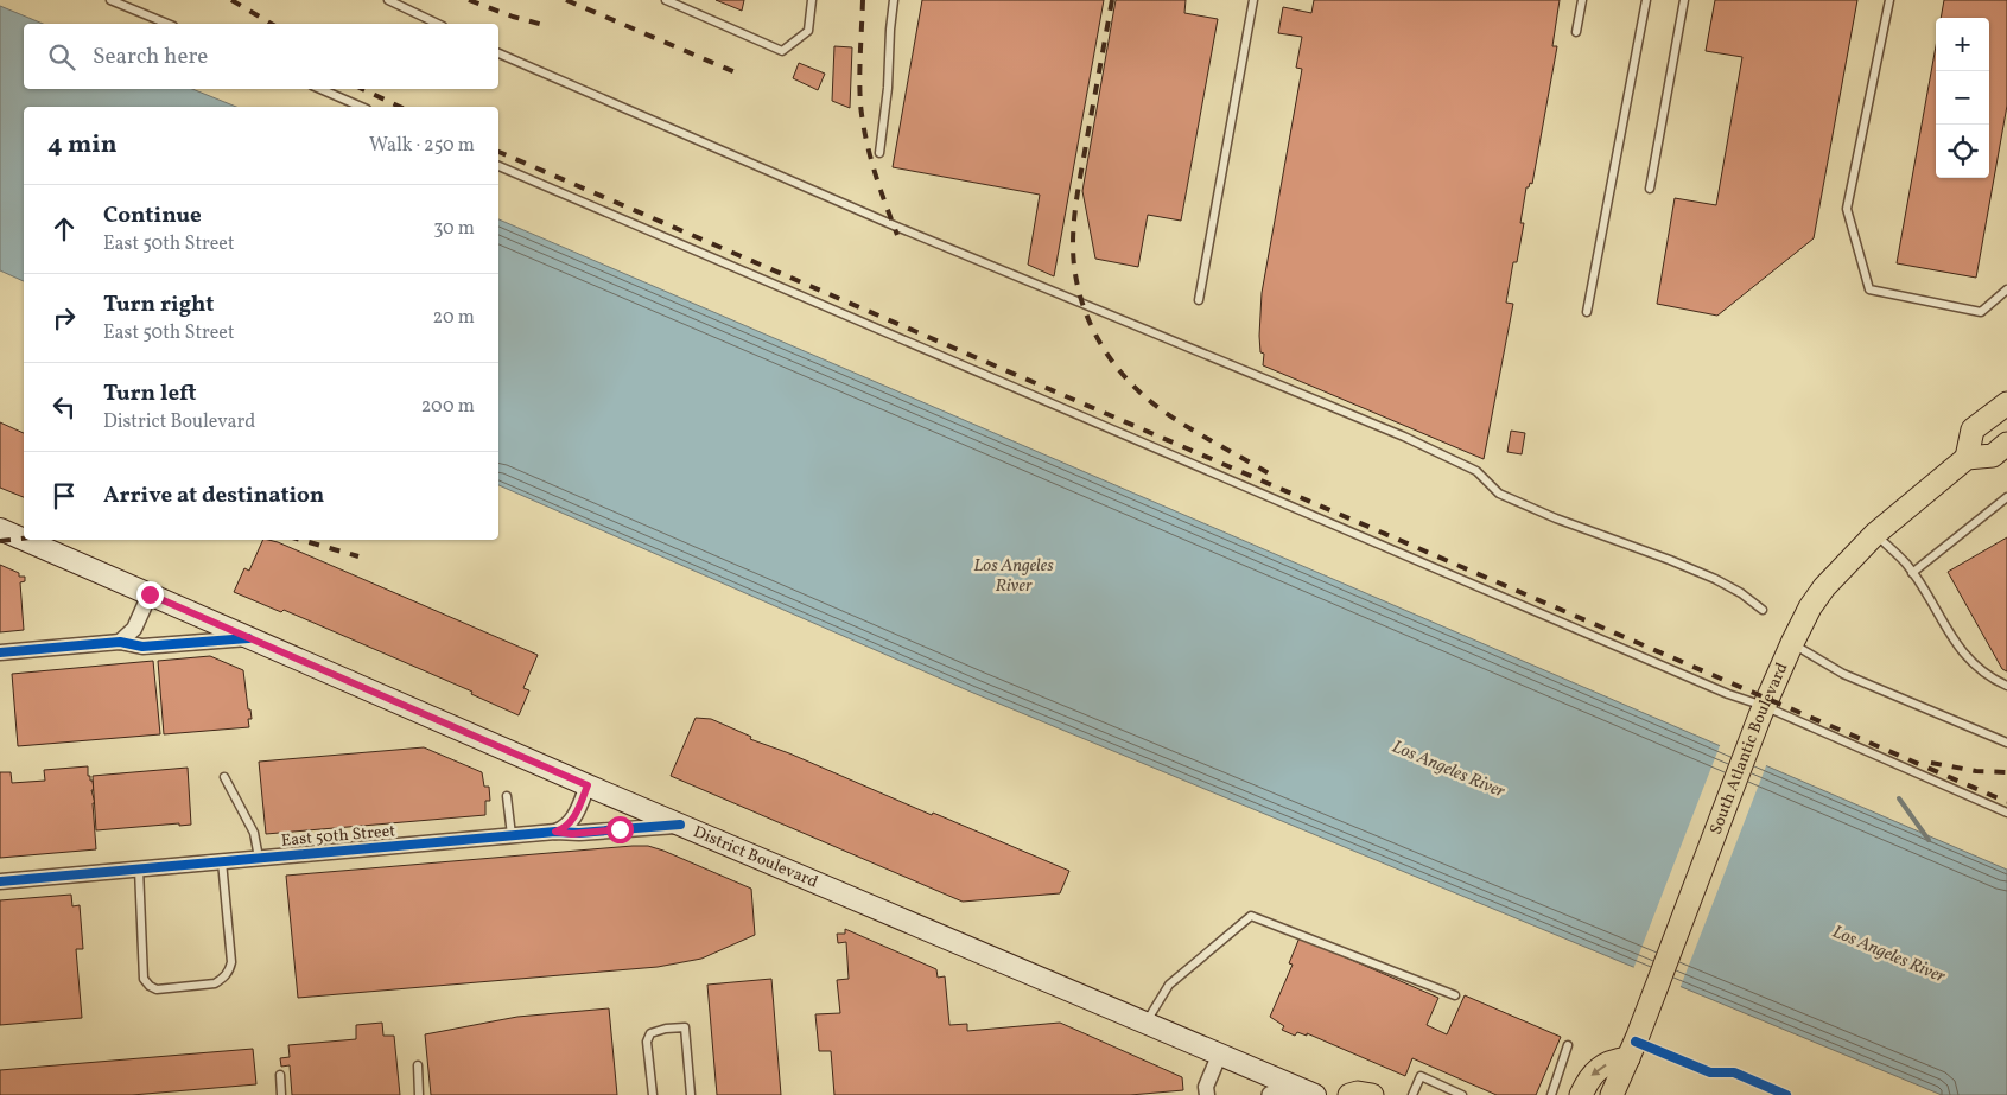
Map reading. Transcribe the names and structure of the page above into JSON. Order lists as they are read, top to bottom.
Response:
{
  "streets": {
    "main road": ["South Atlantic Boulevard", "District Boulevard"],
    "street": ["East 50th Street"]
  },
  "crossings": [
    ["East 50th Street", "District Boulevard"]
  ],
  "water": ["Los Angeles River"],
  "page": {
    "map_buttons": ["+", "−"],
    "search": "Search here",
    "heading": ["4 min", "Walk · 250 m"],
    "list": [
      ["Continue", "East 50th Street", "30 m"],
      ["Turn right", "East 50th Street", "20 m"],
      ["Turn left", "District Boulevard", "200 m"],
      "Arrive at destination"
    ]
  }
}
